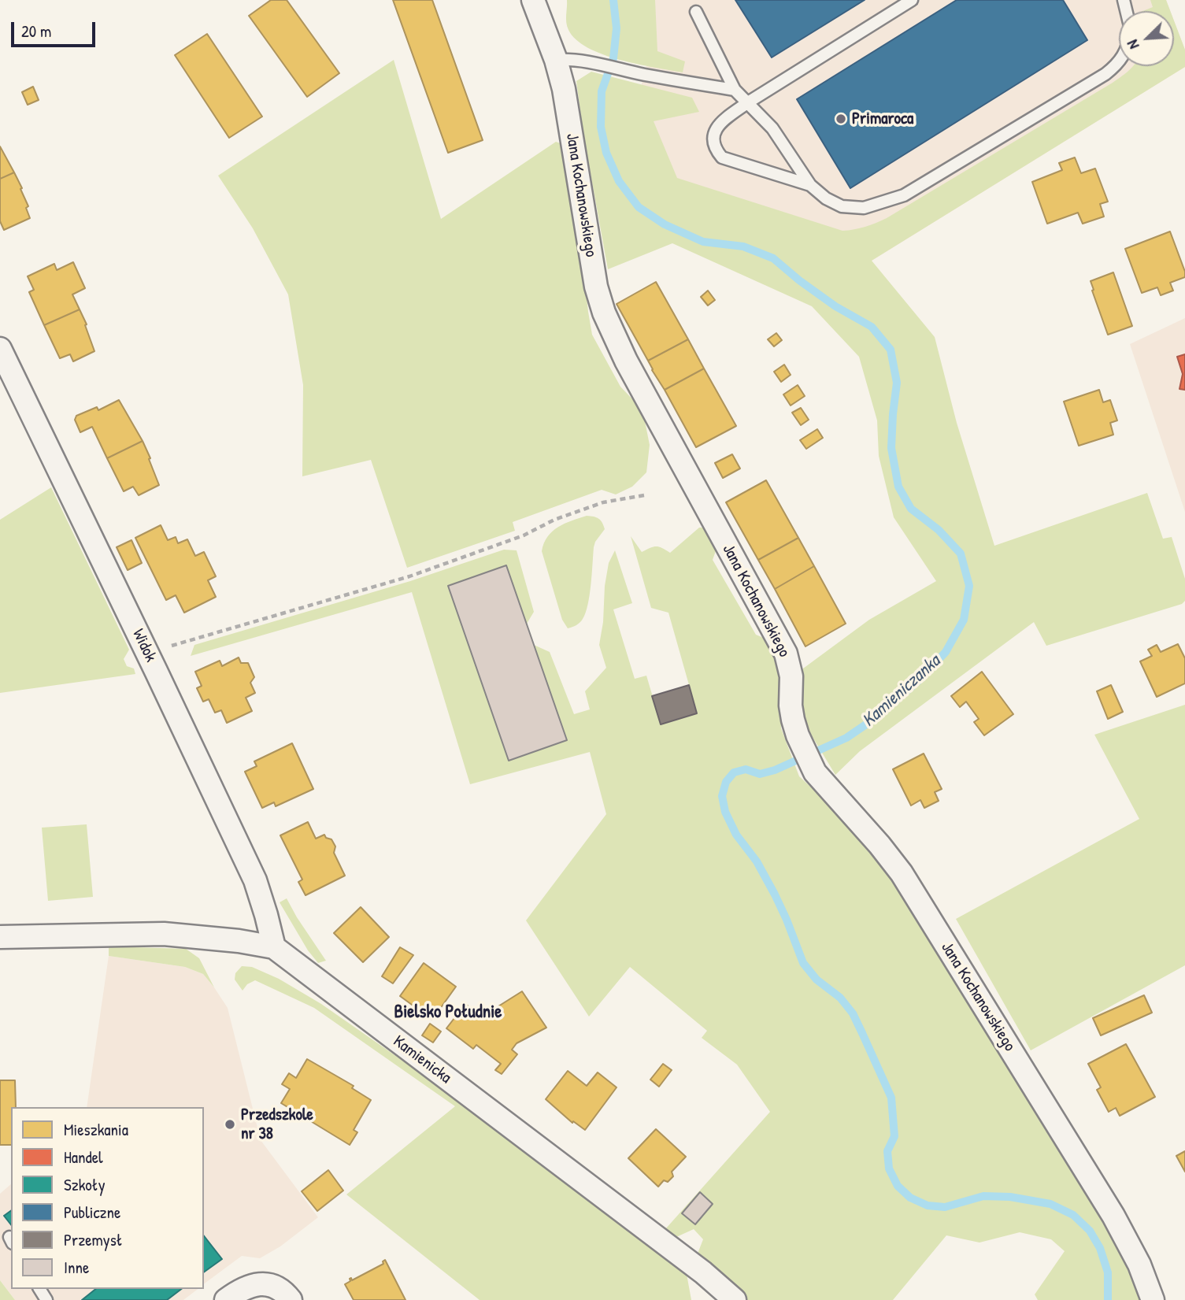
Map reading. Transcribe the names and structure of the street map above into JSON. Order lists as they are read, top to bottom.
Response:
{
  "streets": {
    "street": ["Jana Kochanowskiego", "Widok", "Kamienicka"]
  },
  "crossings": [
    ["Widok", "Kamienicka"]
  ],
  "districts": ["Bielsko Południe"],
  "water": ["Kamieniczanka"],
  "places": ["Primaroca", "Przedszkole nr 38"],
  "legend": [
    "Mieszkania",
    "Handel",
    "Szkoły",
    "Publiczne",
    "Przemysł",
    "Inne"
  ],
  "scale_bar": "20 m",
  "north": "bottom left"
}
